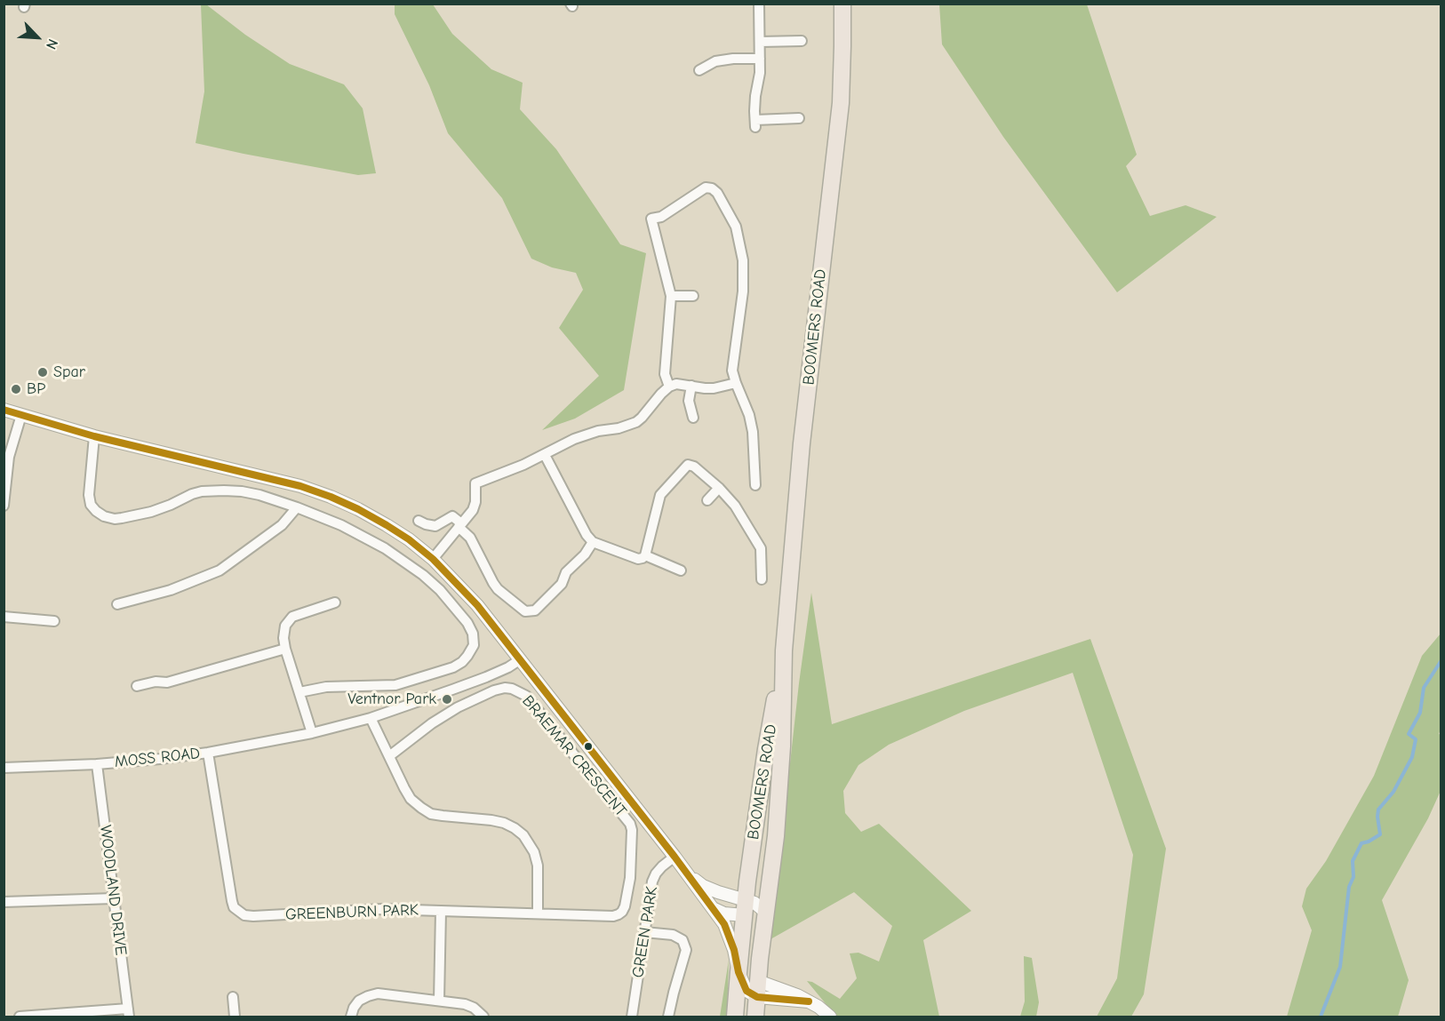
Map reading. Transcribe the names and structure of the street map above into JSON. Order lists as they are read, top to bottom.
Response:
{
  "streets": {
    "main road": ["BOOMERS ROAD"],
    "street": [
      "BRAEMAR CRESCENT",
      "MOSS ROAD",
      "WOODLAND DRIVE",
      "GREENBURN PARK",
      "GREEN PARK"
    ]
  },
  "crossings": [
    ["BRAEMAR CRESCENT", "GREENBURN PARK"],
    ["MOSS ROAD", "WOODLAND DRIVE"],
    ["MOSS ROAD", "GREENBURN PARK"]
  ],
  "places": ["Spar", "BP", "Ventnor Park"],
  "north": "bottom right"
}
